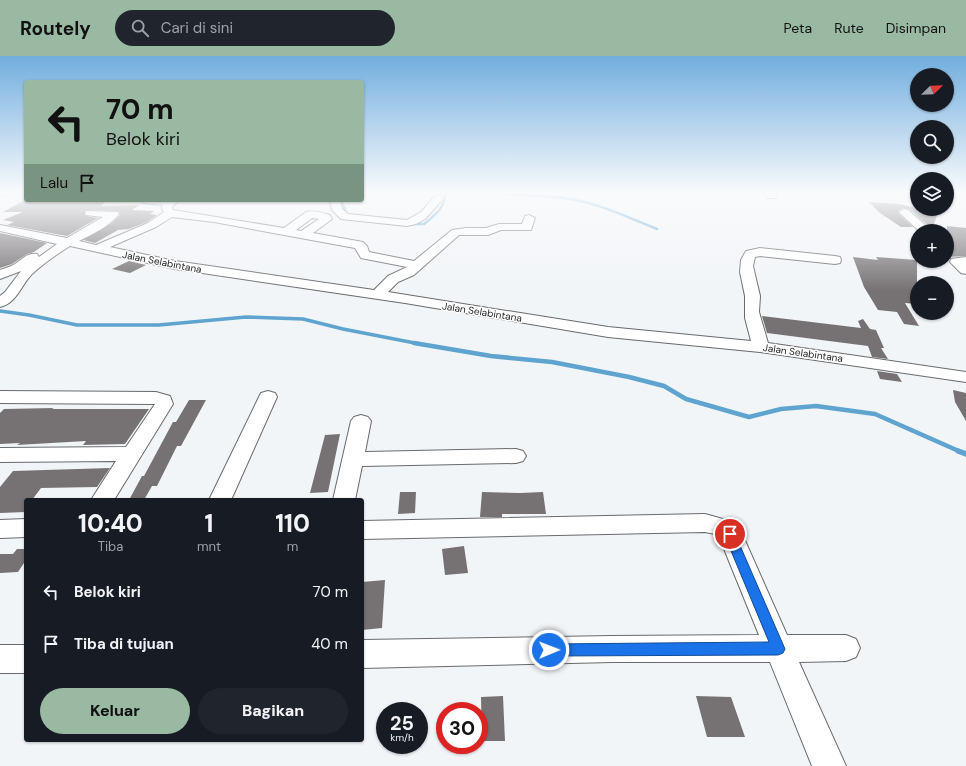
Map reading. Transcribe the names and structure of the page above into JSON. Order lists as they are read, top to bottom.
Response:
{
  "streets": {
    "street": ["Jalan Selabintana"]
  },
  "north": "top right",
  "page": {
    "header": "Routely",
    "search": "Cari di sini",
    "nav": ["Peta", "Rute", "Disimpan"],
    "map_buttons": ["+", "−"],
    "turn": ["70 m", "Belok kiri"],
    "then": "Lalu",
    "eta": [
      "10:40",
      "Tiba",
      "1",
      "mnt",
      "110",
      "m"
    ],
    "list": [
      {
        "name": "Belok kiri",
        "value": "70 m"
      },
      {
        "name": "Tiba di tujuan",
        "value": "40 m"
      }
    ],
    "buttons": ["Keluar", "Bagikan"],
    "speed": "25 km/h",
    "limit": "30"
  }
}
